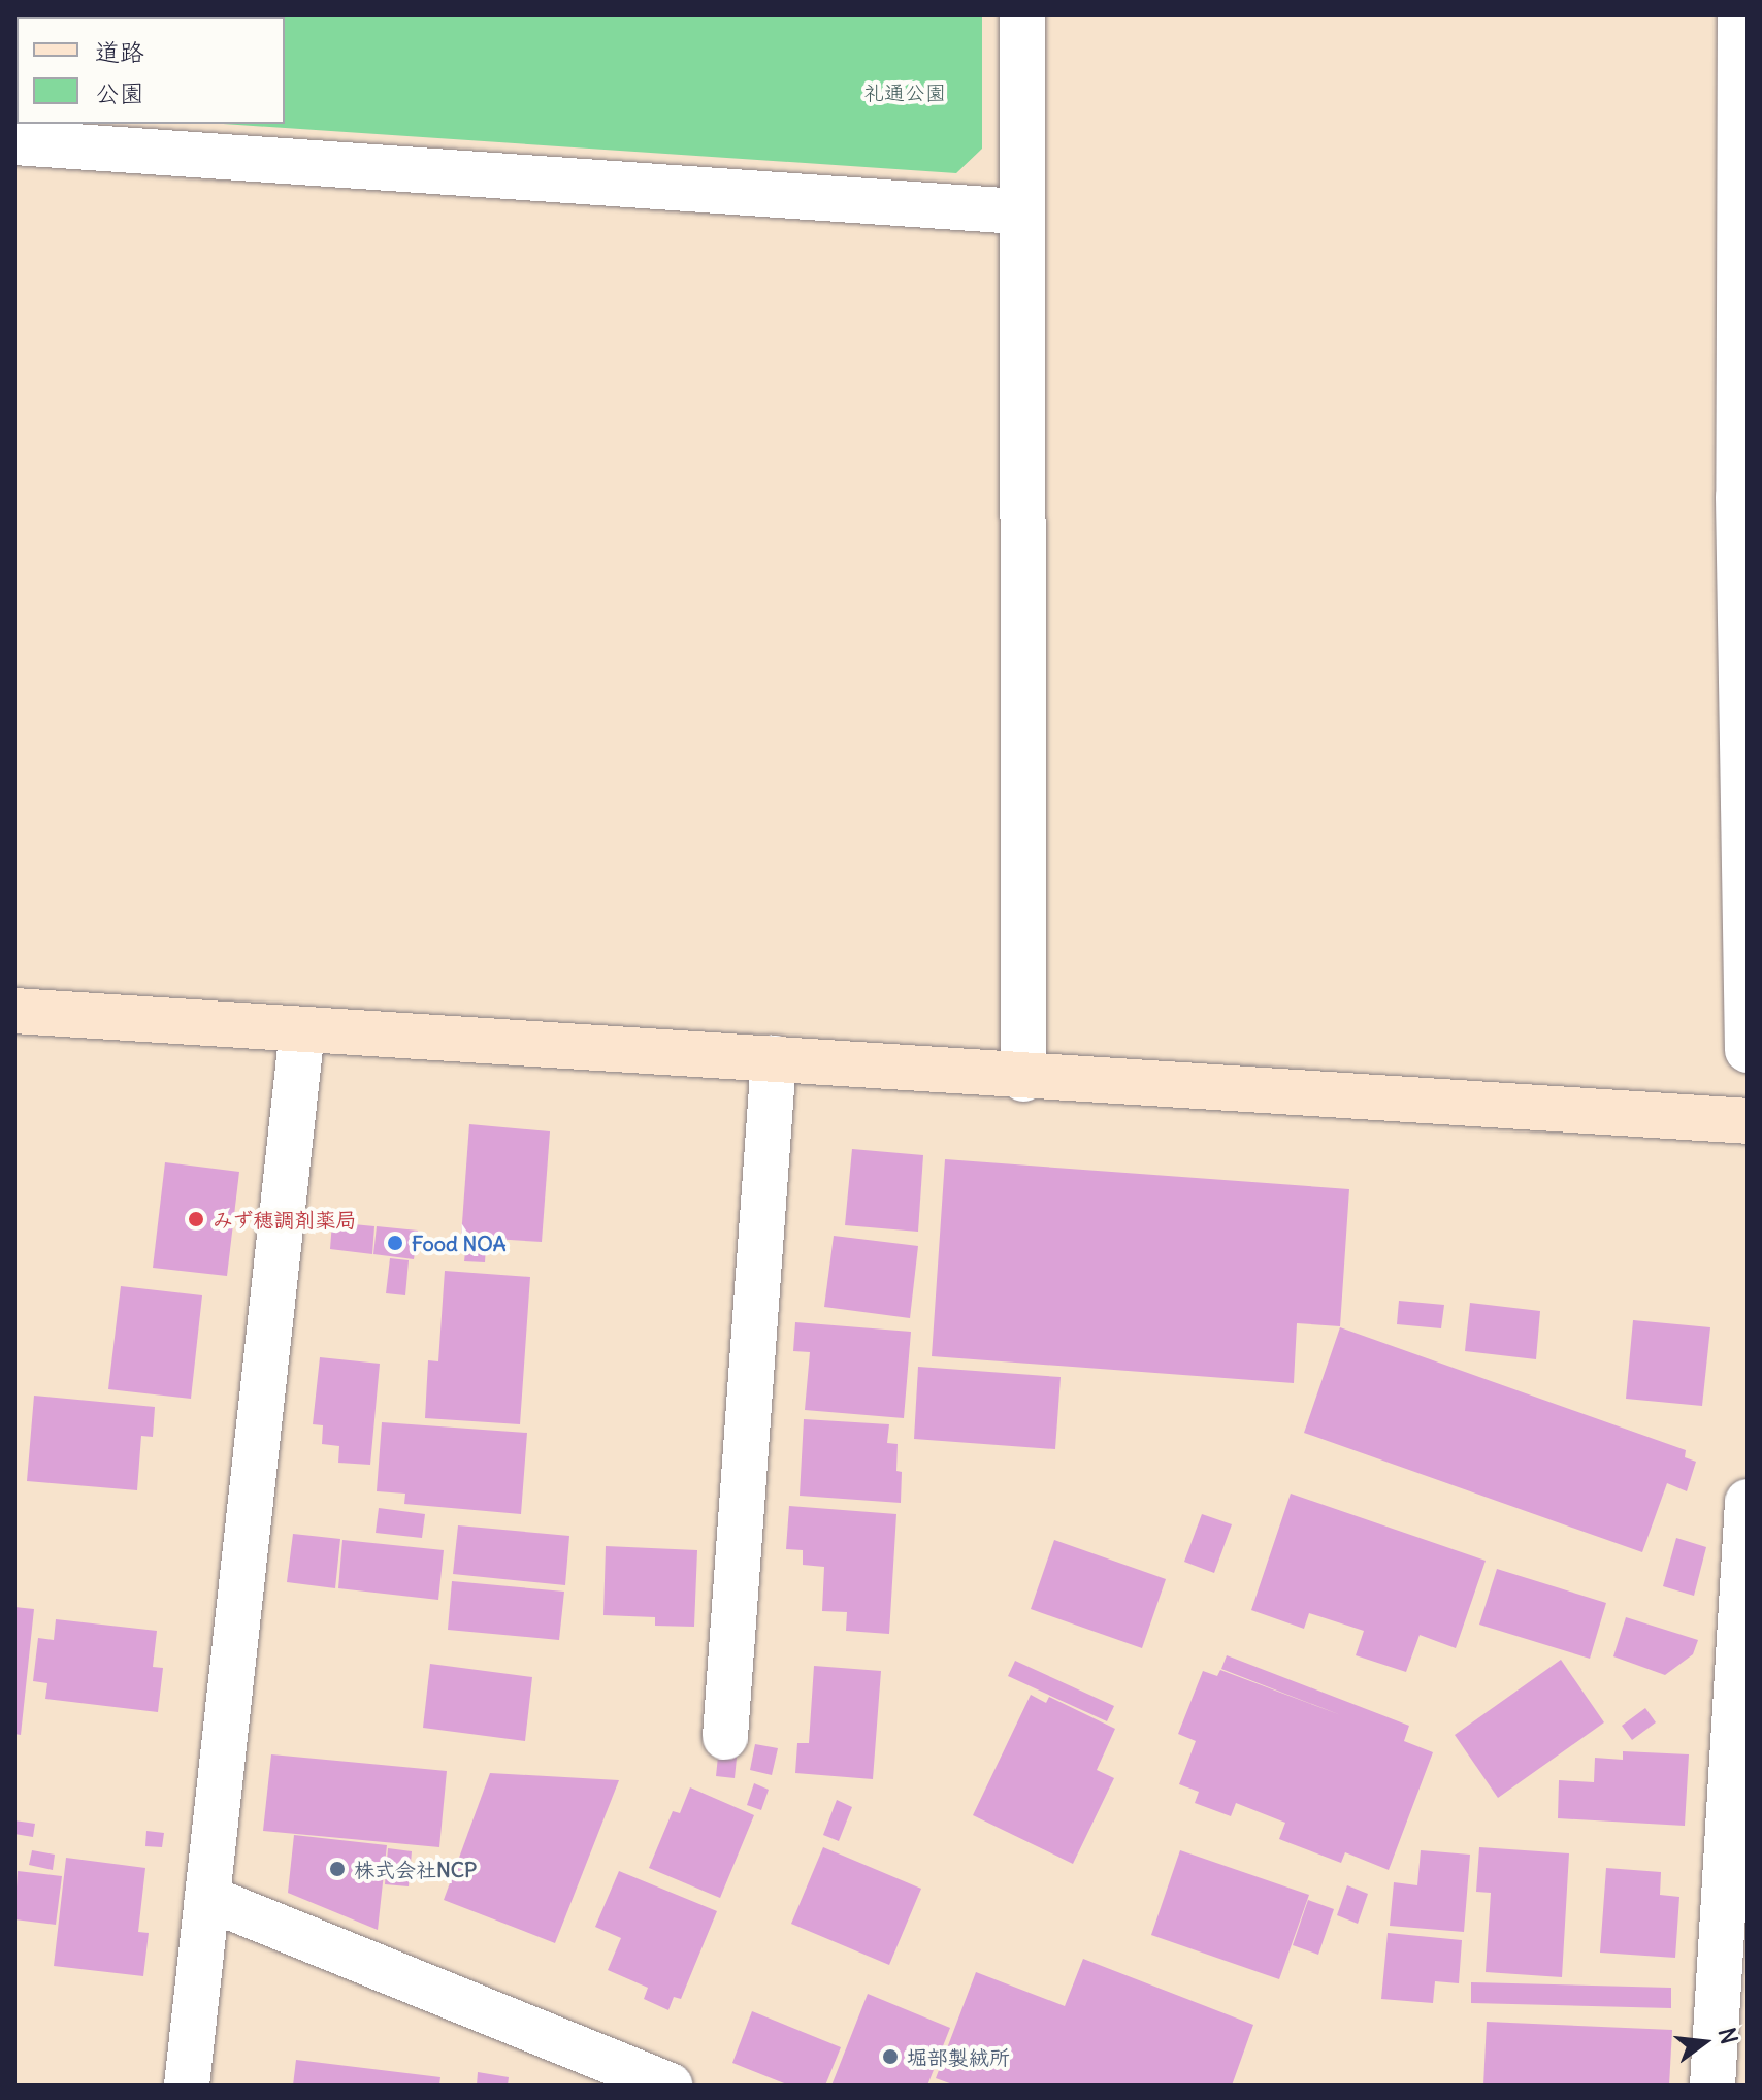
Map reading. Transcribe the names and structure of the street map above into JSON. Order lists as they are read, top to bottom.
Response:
{
  "parks": ["礼通公園"],
  "places": [
    "みず穂調剤薬局",
    "Food NOA",
    "株式会社NCP",
    "堀部製絨所"
  ],
  "legend": ["道路", "公園"],
  "north": "right"
}
